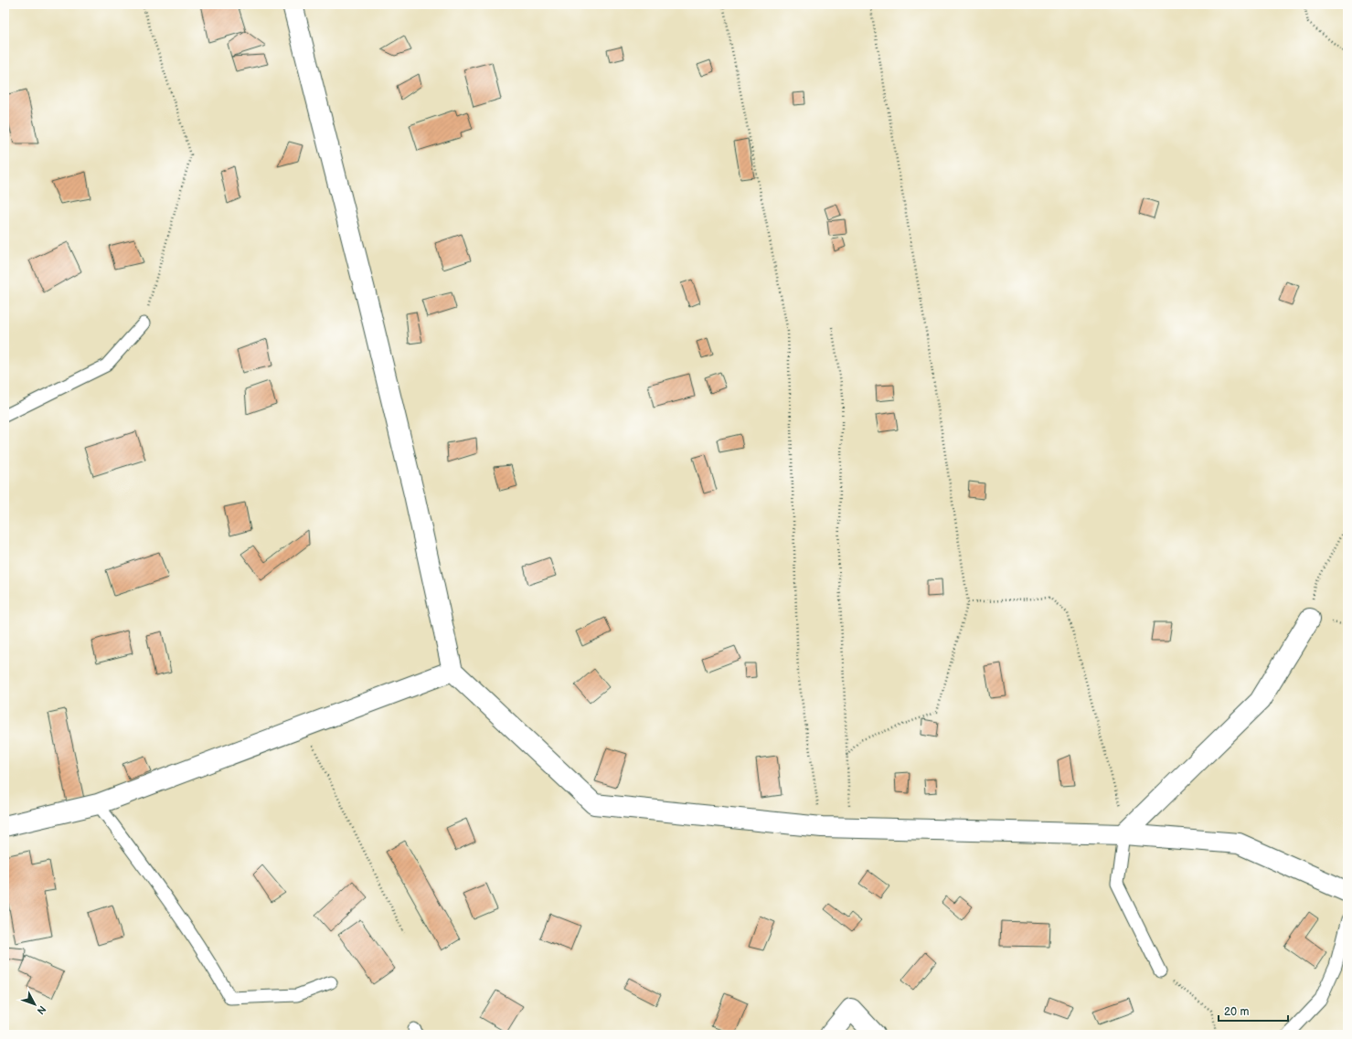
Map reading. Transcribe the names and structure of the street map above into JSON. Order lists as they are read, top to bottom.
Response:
{
  "scale_bar": "20 m",
  "north": "bottom right"
}
